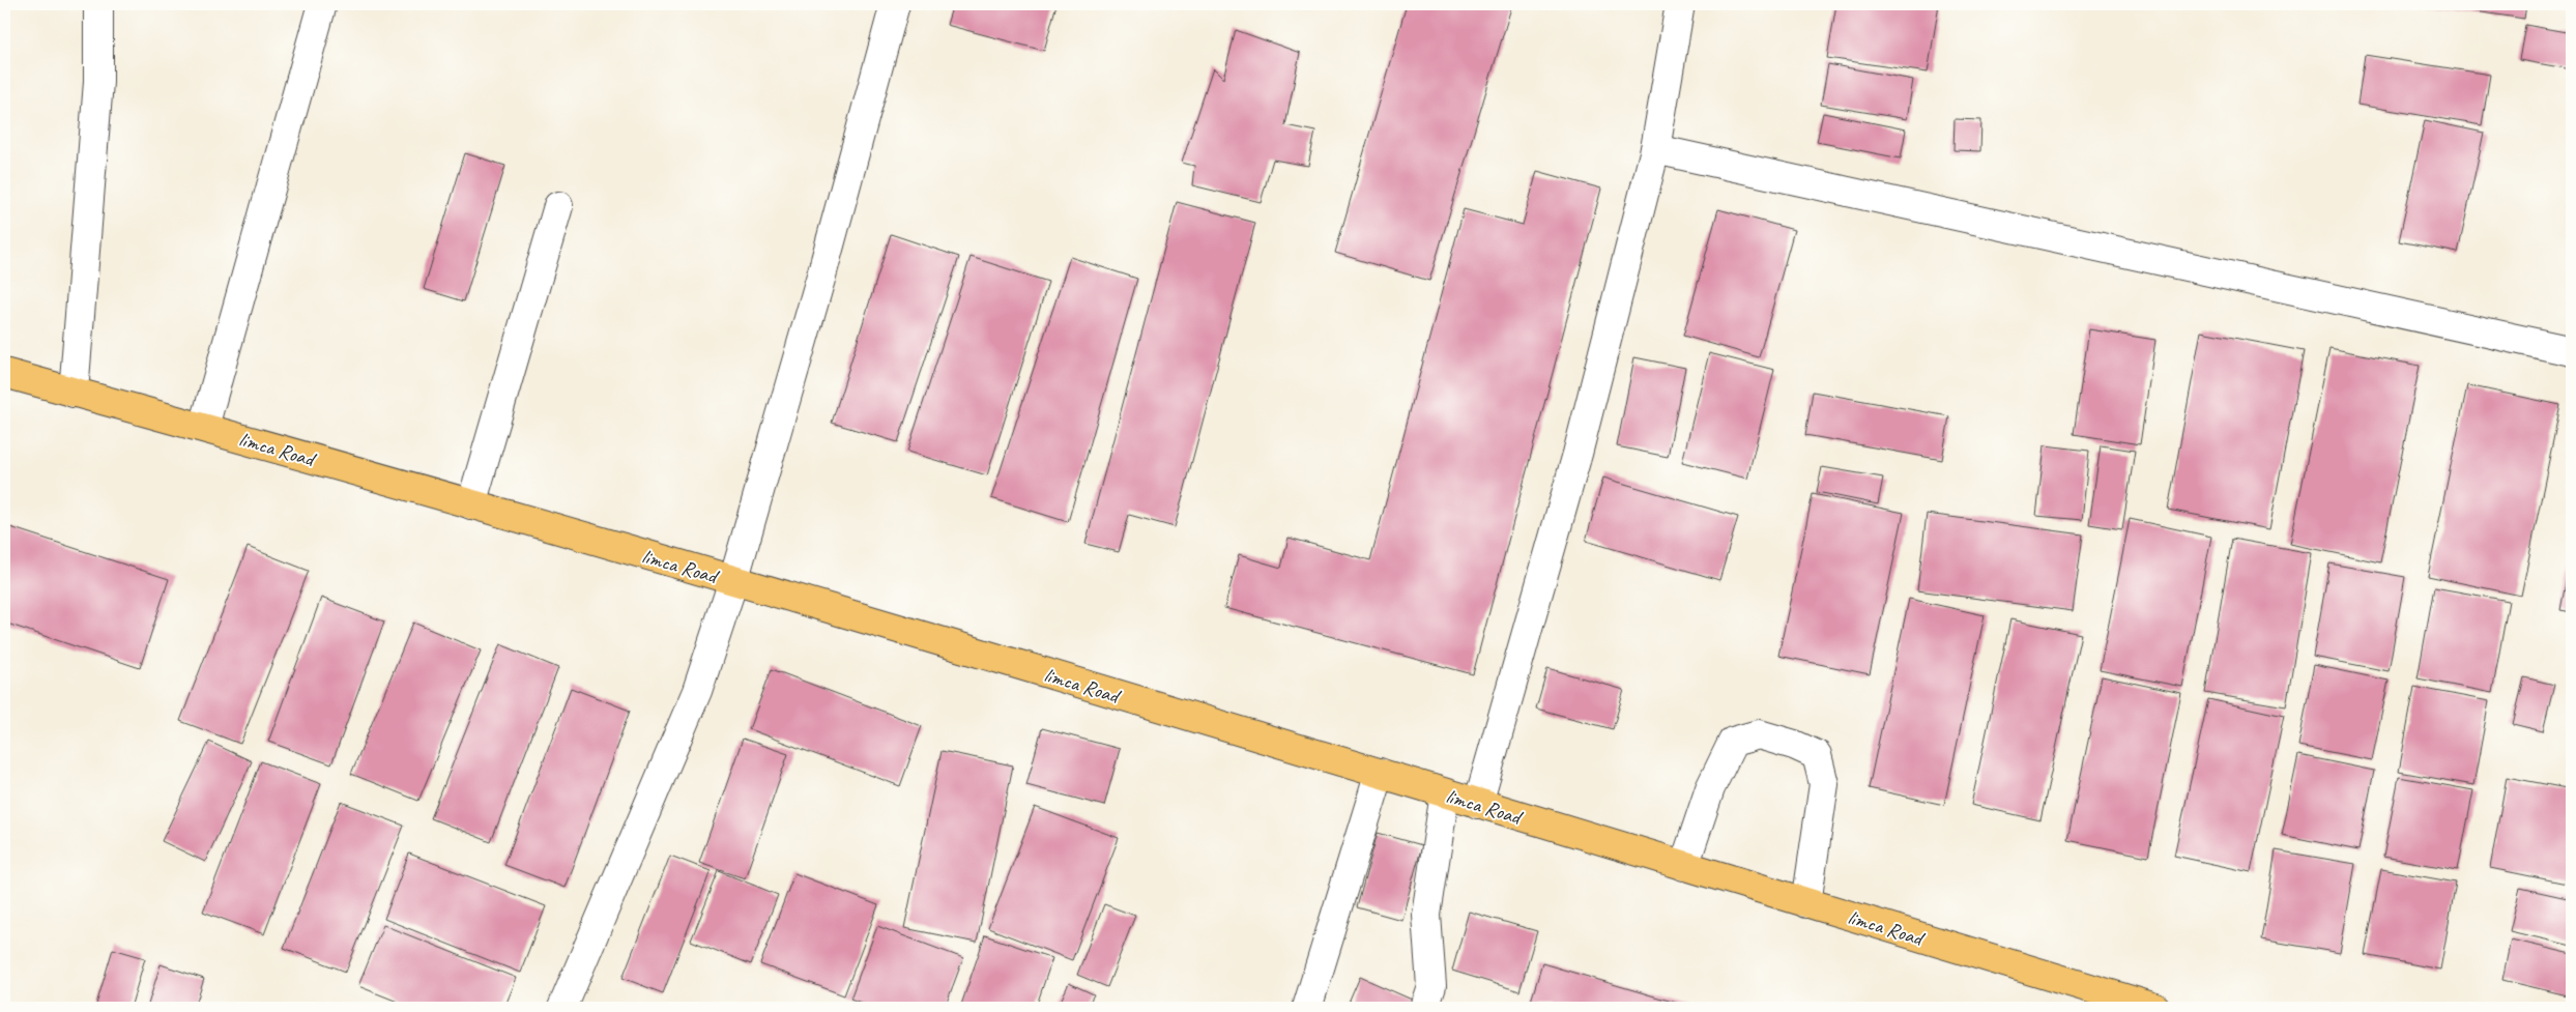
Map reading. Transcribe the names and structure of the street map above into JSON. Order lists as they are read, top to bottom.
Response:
{
  "streets": {
    "main road": ["limca Road"]
  }
}
